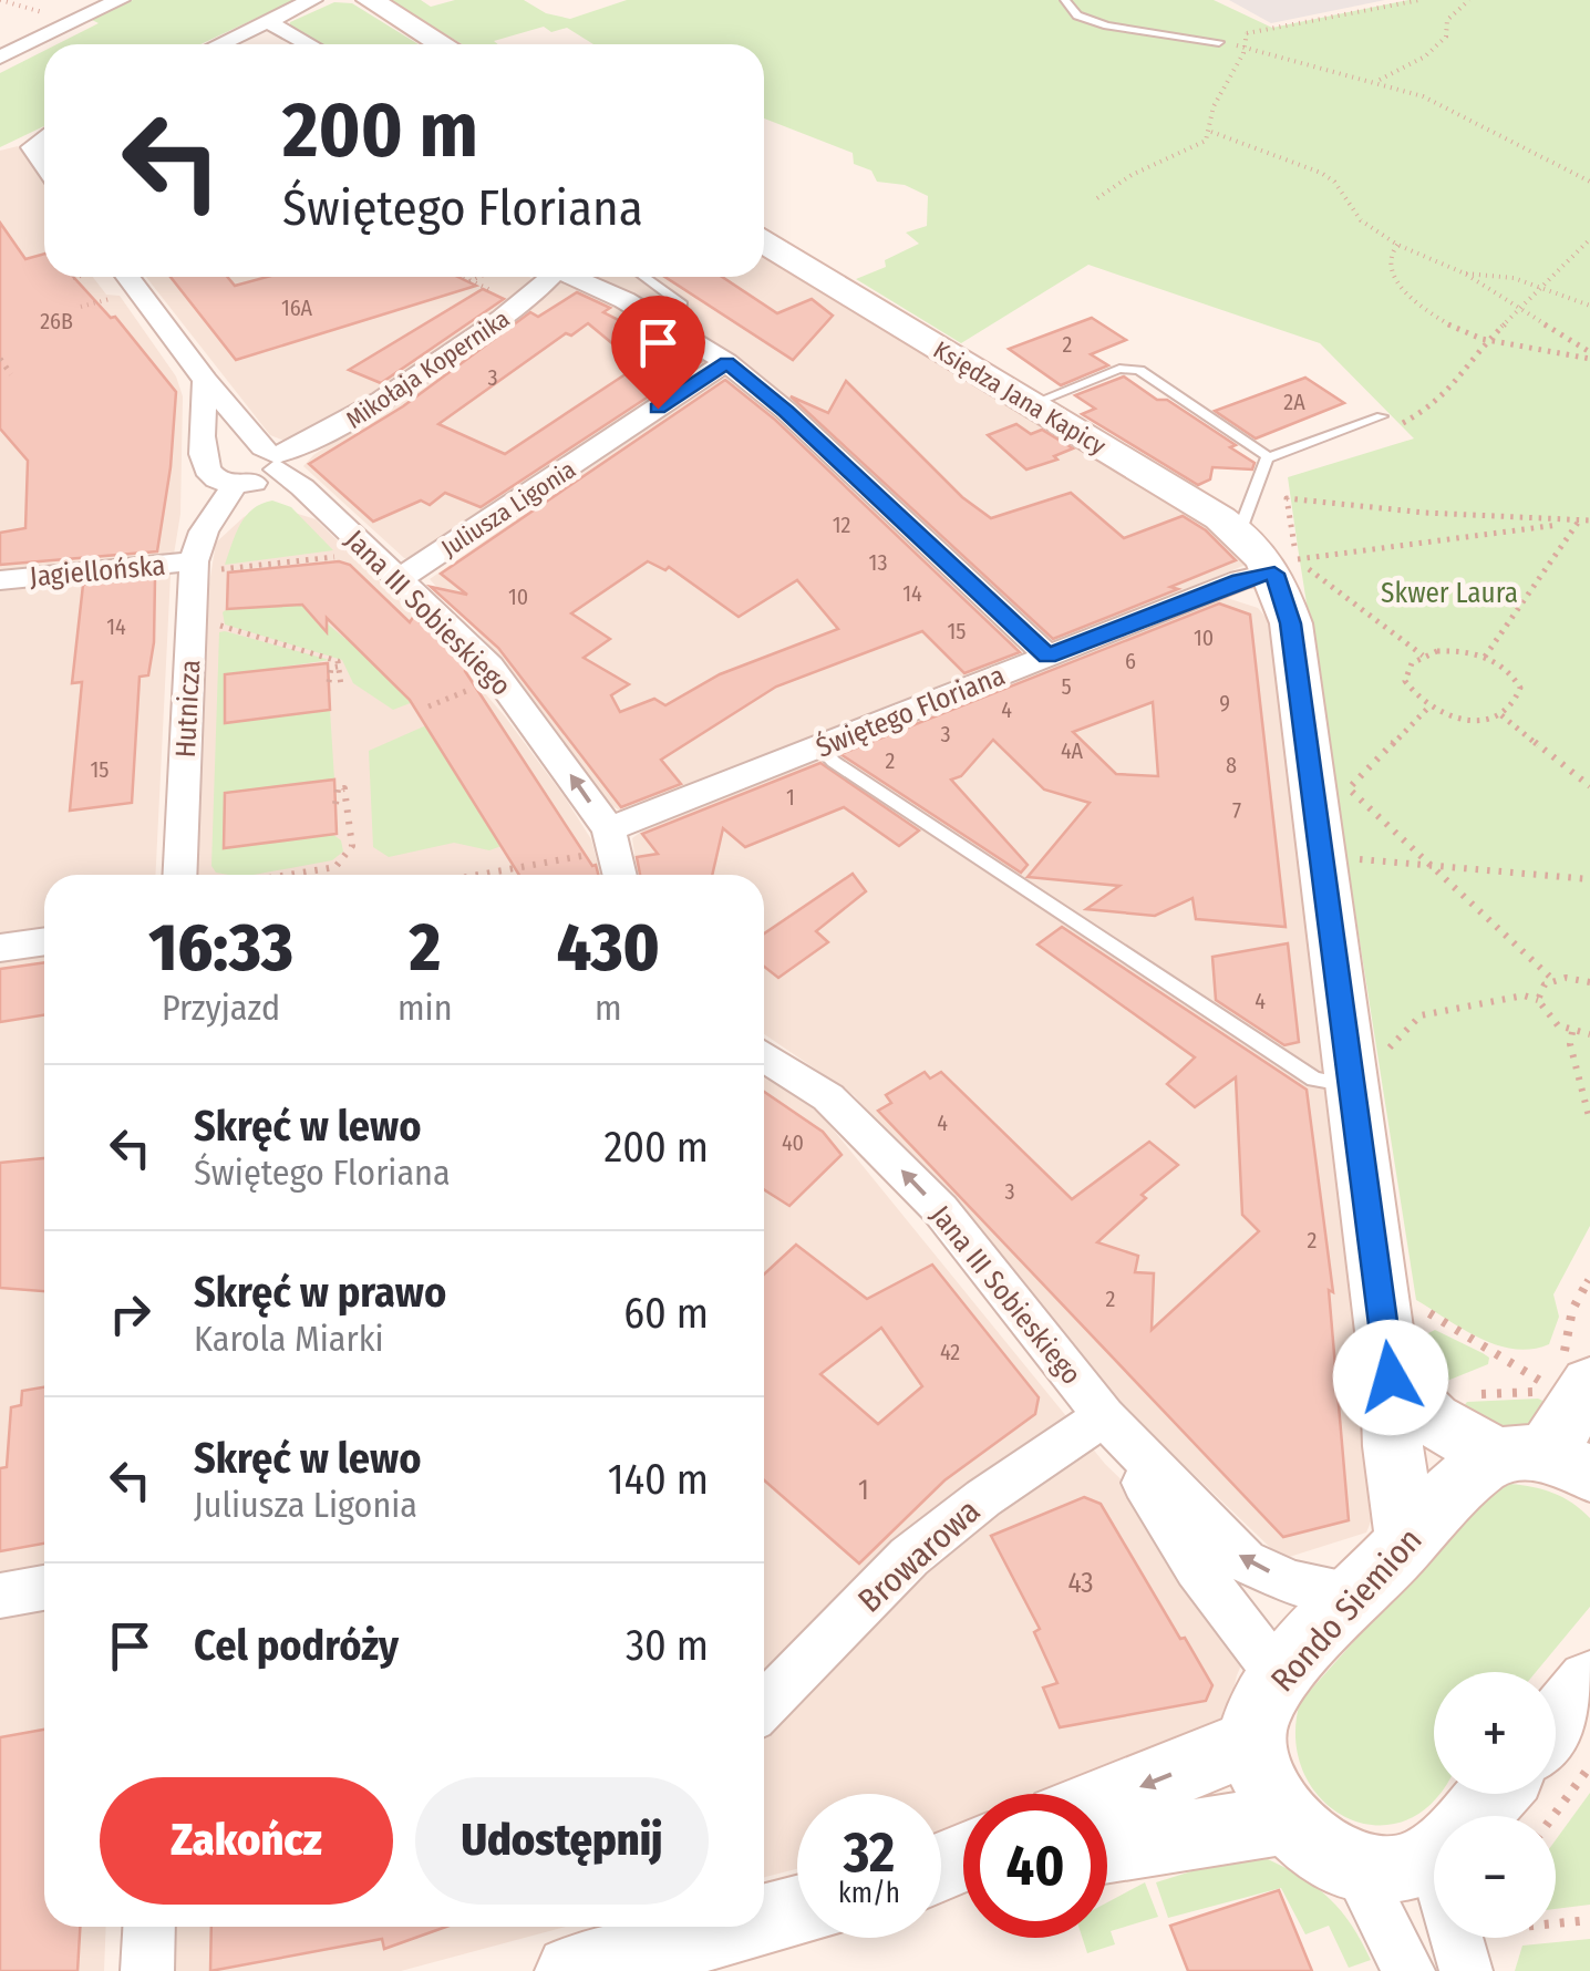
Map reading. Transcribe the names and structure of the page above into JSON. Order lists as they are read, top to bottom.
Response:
{
  "streets": {
    "street": [
      "Mikołaja Kopernika",
      "Księdza Jana Kapicy",
      "Juliusza Ligonia",
      "Jagiellońska",
      "Jana III Sobieskiego",
      "Hutnicza",
      "Świętego Floriana",
      "Browarowa",
      "Rondo Siemion"
    ]
  },
  "crossings": [
    ["Mikołaja Kopernika", "Jana III Sobieskiego"],
    ["Księdza Jana Kapicy", "Świętego Floriana"],
    ["Juliusza Ligonia", "Jana III Sobieskiego"],
    ["Jagiellońska", "Hutnicza"],
    ["Jana III Sobieskiego", "Świętego Floriana"],
    ["Jana III Sobieskiego", "Browarowa"],
    ["Jana III Sobieskiego", "Rondo Siemion"]
  ],
  "parks": ["Skwer Laura"],
  "house_numbers": [
    "16A",
    "26B",
    "2",
    "3",
    "2A",
    "12",
    "13",
    "14",
    "10",
    "14",
    "15",
    "10",
    "6",
    "5",
    "9",
    "4",
    "3",
    "4A",
    "2",
    "8",
    "15",
    "1",
    "7",
    "4",
    "4",
    "40",
    "3",
    "2",
    "2",
    "42",
    "1",
    "43"
  ],
  "page": {
    "turn": ["200 m", "Świętego Floriana"],
    "eta": [
      "16:33",
      "Przyjazd",
      "2",
      "min",
      "430",
      "m"
    ],
    "list": [
      {
        "name": "Skręć w lewo",
        "note": "Świętego Floriana",
        "value": "200 m"
      },
      {
        "name": "Skręć w prawo",
        "note": "Karola Miarki",
        "value": "60 m"
      },
      {
        "name": "Skręć w lewo",
        "note": "Juliusza Ligonia",
        "value": "140 m"
      },
      {
        "name": "Cel podróży",
        "value": "30 m"
      }
    ],
    "map_buttons": ["+", "−"],
    "buttons": ["Zakończ", "Udostępnij"],
    "speed": "32 km/h",
    "limit": "40"
  }
}
